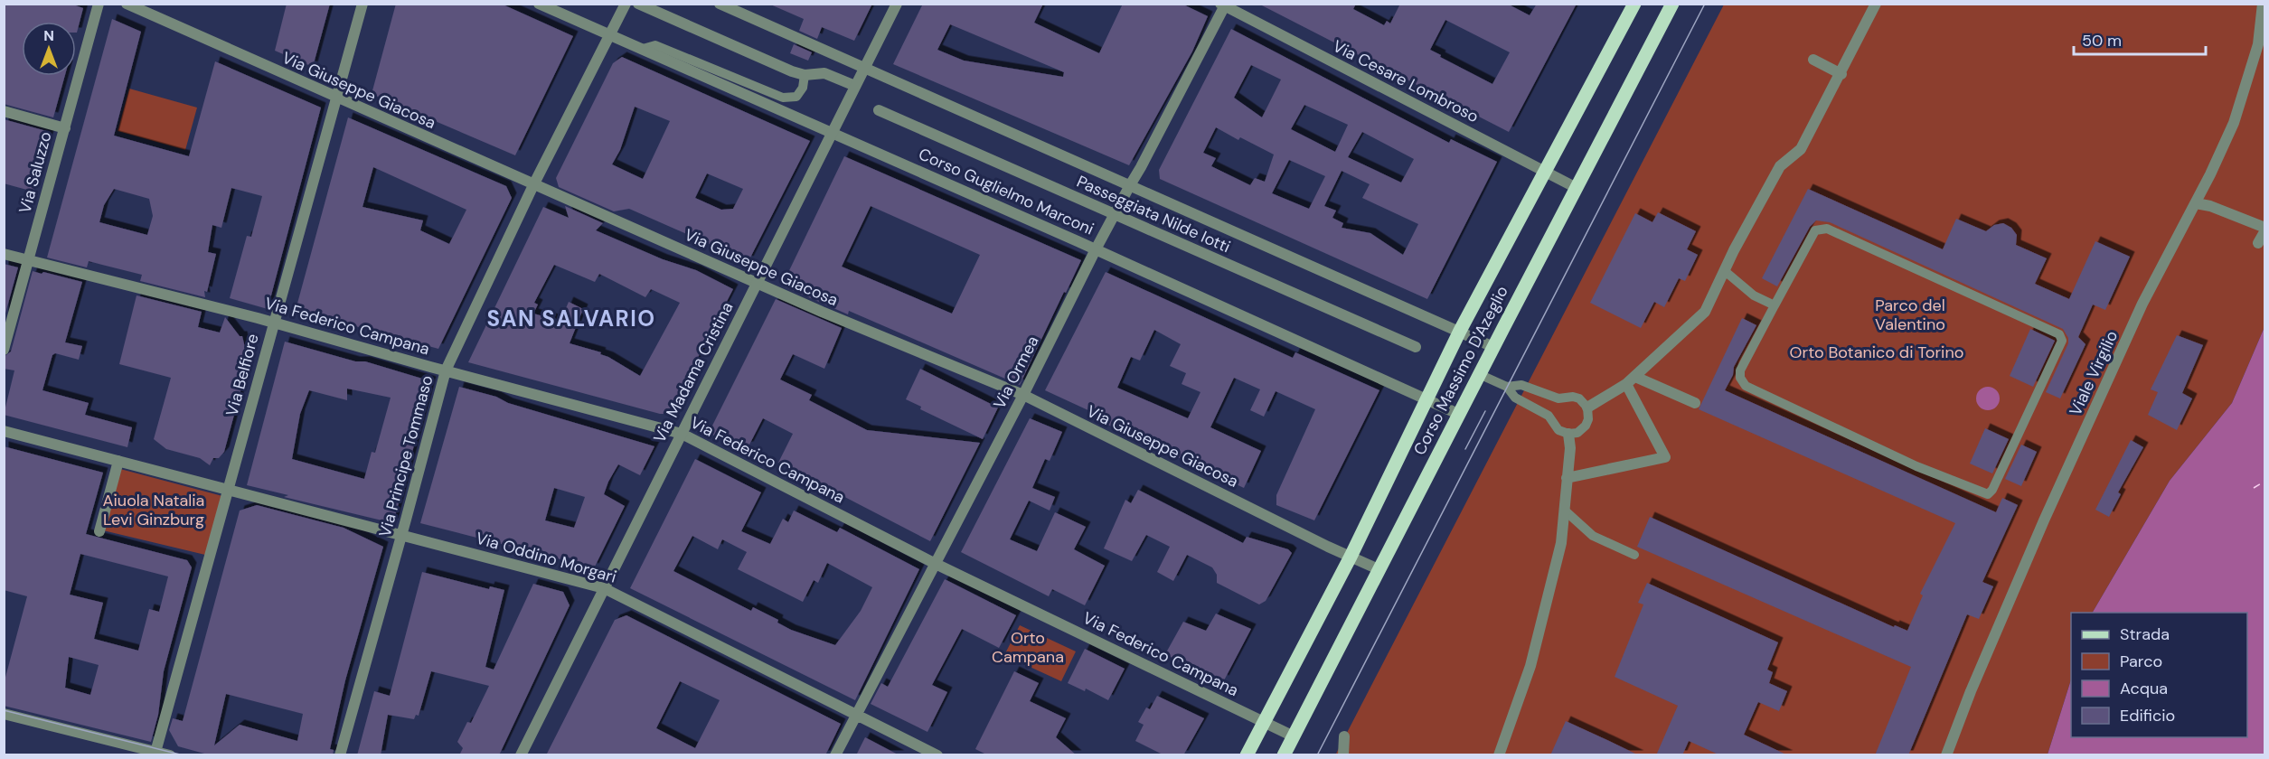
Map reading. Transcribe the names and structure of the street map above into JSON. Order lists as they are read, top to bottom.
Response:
{
  "streets": {
    "main road": ["Corso Massimo D'Azeglio"],
    "street": [
      "Via Cesare Lombroso",
      "Via Giuseppe Giacosa",
      "Via Saluzzo",
      "Corso Guglielmo Marconi",
      "Passeggiata Nilde Iotti",
      "Via Federico Campana",
      "Via Madama Cristina",
      "Via Ormea",
      "Viale Virgilio",
      "Via Belfiore",
      "Via Principe Tommaso",
      "Via Oddino Morgari"
    ]
  },
  "crossings": [
    ["Via Cesare Lombroso", "Corso Massimo D'Azeglio"],
    ["Via Cesare Lombroso", "Via Ormea"],
    ["Via Giuseppe Giacosa", "Corso Massimo D'Azeglio"],
    ["Via Giuseppe Giacosa", "Via Madama Cristina"],
    ["Via Giuseppe Giacosa", "Via Ormea"],
    ["Via Giuseppe Giacosa", "Via Belfiore"],
    ["Via Giuseppe Giacosa", "Via Principe Tommaso"],
    ["Via Saluzzo", "Via Federico Campana"],
    ["Corso Guglielmo Marconi", "Corso Massimo D'Azeglio"],
    ["Corso Guglielmo Marconi", "Via Madama Cristina"],
    ["Corso Guglielmo Marconi", "Via Ormea"],
    ["Corso Guglielmo Marconi", "Via Principe Tommaso"],
    ["Passeggiata Nilde Iotti", "Via Ormea"],
    ["Via Federico Campana", "Corso Massimo D'Azeglio"],
    ["Via Federico Campana", "Via Madama Cristina"],
    ["Via Federico Campana", "Via Ormea"],
    ["Via Federico Campana", "Via Belfiore"],
    ["Via Federico Campana", "Via Principe Tommaso"],
    ["Via Madama Cristina", "Via Oddino Morgari"],
    ["Via Ormea", "Via Oddino Morgari"],
    ["Via Belfiore", "Via Oddino Morgari"],
    ["Via Principe Tommaso", "Via Oddino Morgari"]
  ],
  "districts": ["SAN SALVARIO"],
  "parks": [
    "Parco del Valentino",
    "Orto Botanico di Torino",
    "Aiuola Natalia Levi Ginzburg",
    "Orto Campana"
  ],
  "legend": [
    "Strada",
    "Parco",
    "Acqua",
    "Edificio"
  ],
  "scale_bar": "50 m",
  "north": "top"
}
